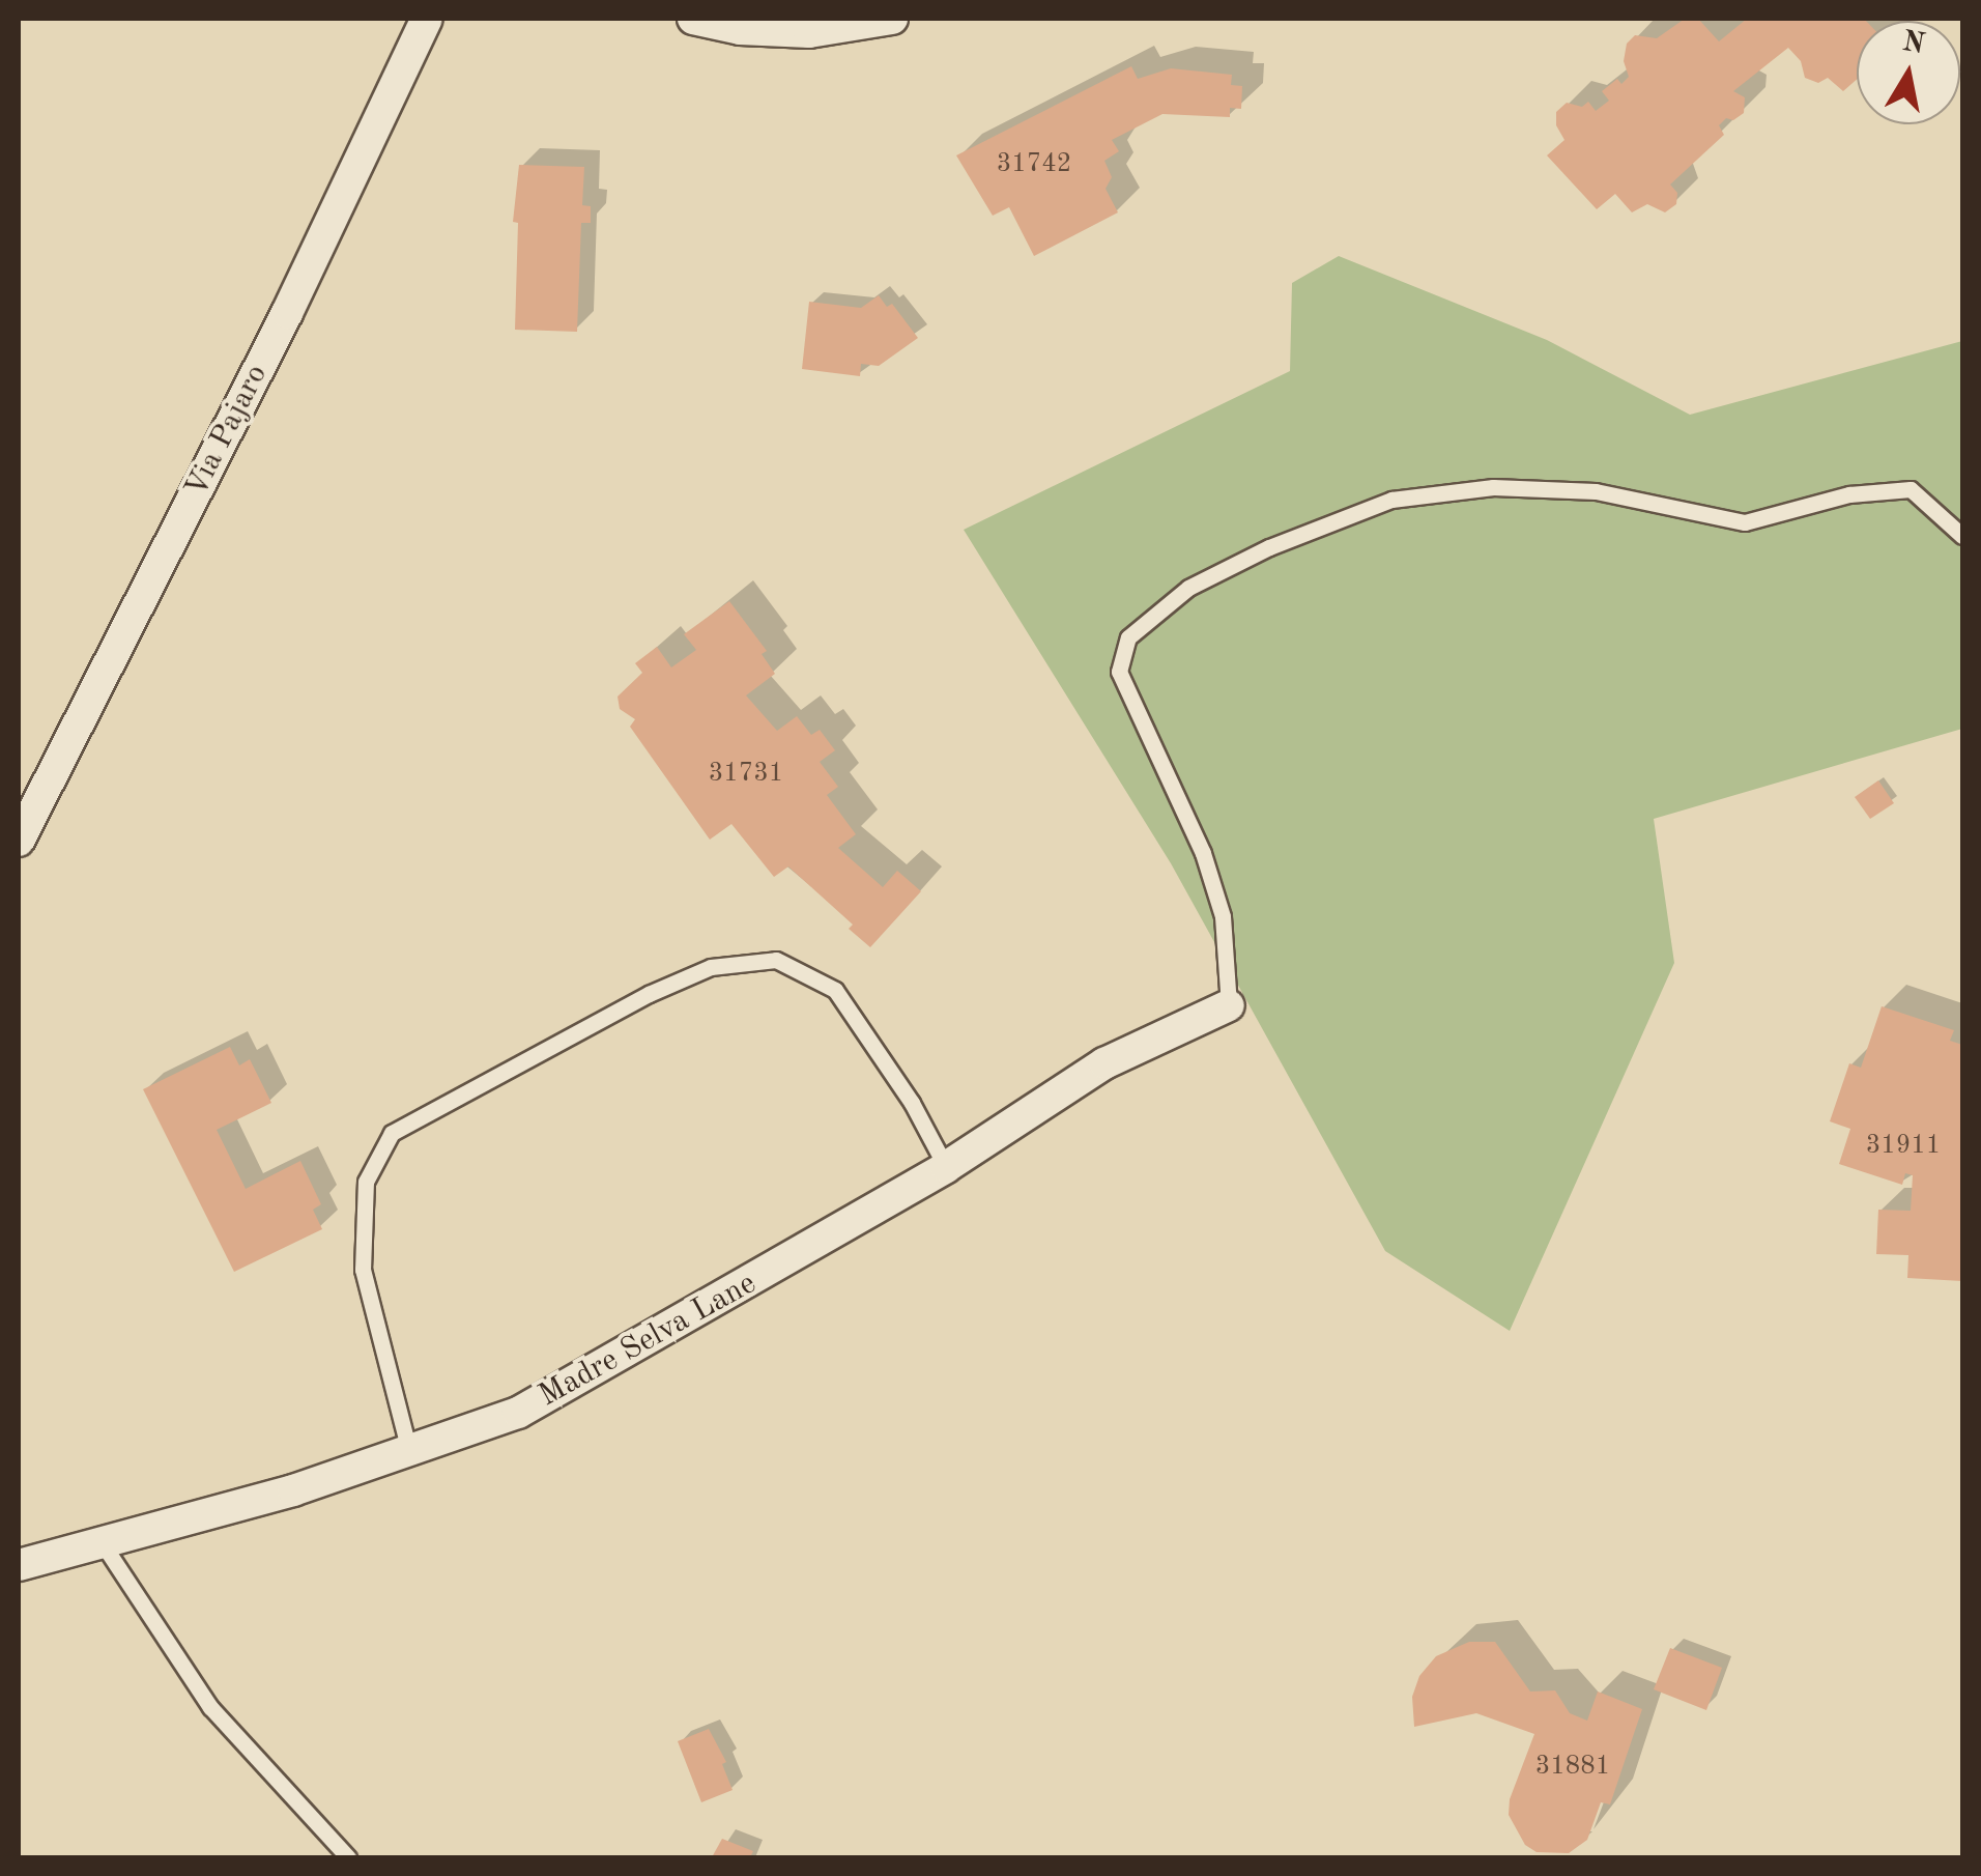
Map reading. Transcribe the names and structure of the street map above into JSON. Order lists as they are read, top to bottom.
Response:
{
  "streets": {
    "street": ["Via Pajaro", "Madre Selva Lane"]
  },
  "house_numbers": [
    "31742",
    "31731",
    "31911",
    "31881"
  ],
  "north": "top"
}
